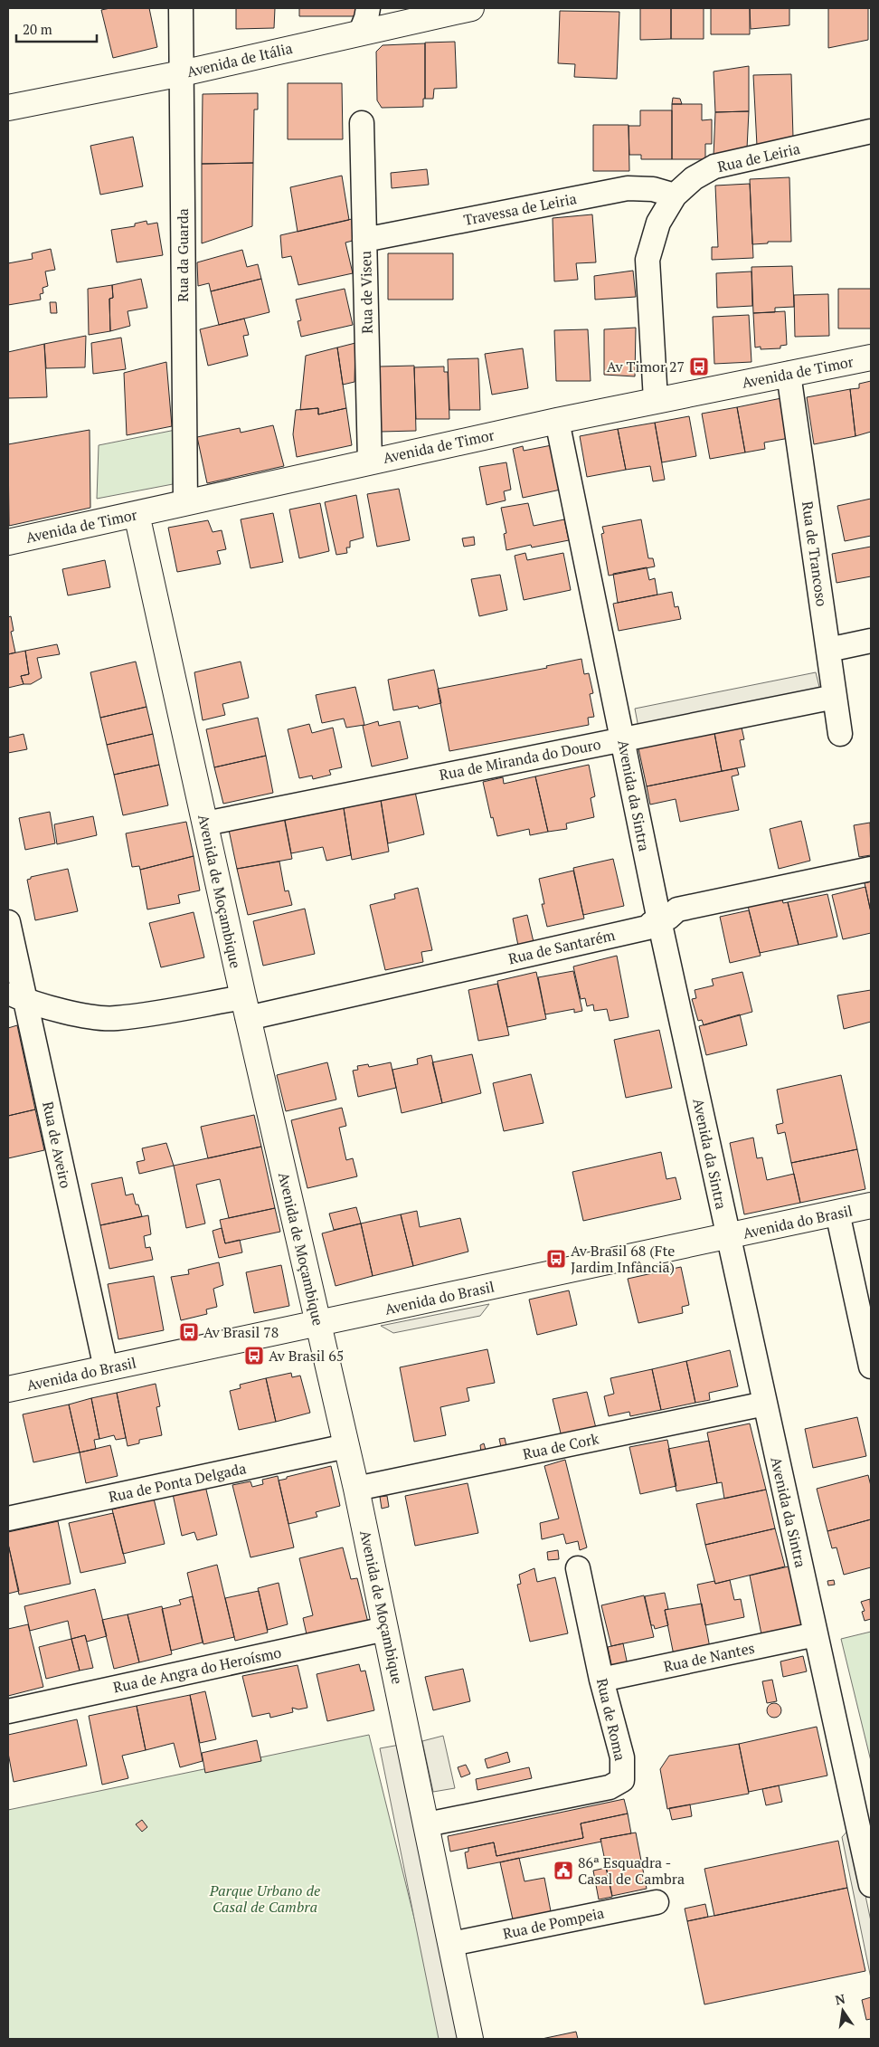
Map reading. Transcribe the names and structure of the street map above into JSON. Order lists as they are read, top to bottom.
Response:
{
  "streets": {
    "street": [
      "Avenida de Itália",
      "Rua de Leiria",
      "Travessa de Leiria",
      "Rua da Guarda",
      "Rua de Viseu",
      "Avenida de Timor",
      "Rua de Trancoso",
      "Rua de Miranda do Douro",
      "Avenida da Sintra",
      "Avenida de Moçambique",
      "Rua de Santarém",
      "Rua de Aveiro",
      "Avenida do Brasil",
      "Rua de Cork",
      "Rua de Ponta Delgada",
      "Rua de Nantes",
      "Rua de Angra do Heroísmo",
      "Rua de Roma",
      "Rua de Pompeia"
    ]
  },
  "crossings": [
    ["Avenida de Itália", "Rua da Guarda"],
    ["Rua de Leiria", "Travessa de Leiria"],
    ["Rua de Leiria", "Avenida de Timor"],
    ["Travessa de Leiria", "Rua de Viseu"],
    ["Rua da Guarda", "Avenida de Timor"],
    ["Rua de Viseu", "Avenida de Timor"],
    ["Avenida de Timor", "Rua de Trancoso"],
    ["Avenida de Timor", "Avenida da Sintra"],
    ["Avenida de Timor", "Avenida de Moçambique"],
    ["Rua de Trancoso", "Rua de Miranda do Douro"],
    ["Rua de Miranda do Douro", "Avenida da Sintra"],
    ["Rua de Miranda do Douro", "Avenida de Moçambique"],
    ["Avenida da Sintra", "Rua de Santarém"],
    ["Avenida da Sintra", "Avenida do Brasil"],
    ["Avenida da Sintra", "Rua de Cork"],
    ["Avenida da Sintra", "Rua de Nantes"],
    ["Avenida de Moçambique", "Rua de Santarém"],
    ["Avenida de Moçambique", "Avenida do Brasil"],
    ["Avenida de Moçambique", "Rua de Cork"],
    ["Avenida de Moçambique", "Rua de Ponta Delgada"],
    ["Avenida de Moçambique", "Rua de Angra do Heroísmo"],
    ["Avenida de Moçambique", "Rua de Roma"],
    ["Avenida de Moçambique", "Rua de Pompeia"],
    ["Rua de Santarém", "Rua de Aveiro"],
    ["Rua de Aveiro", "Avenida do Brasil"],
    ["Rua de Nantes", "Rua de Roma"]
  ],
  "parks": ["Parque Urbano de Casal de Cambra"],
  "places": {
    "bus stop": [
      "Av Timor 27",
      "Av Brasil 68 (Fte Jardim Infância)",
      "Av Brasil 78",
      "Av Brasil 65"
    ],
    "public building": ["86ª Esquadra - Casal de Cambra"]
  },
  "scale_bar": "20 m",
  "north": "top"
}
